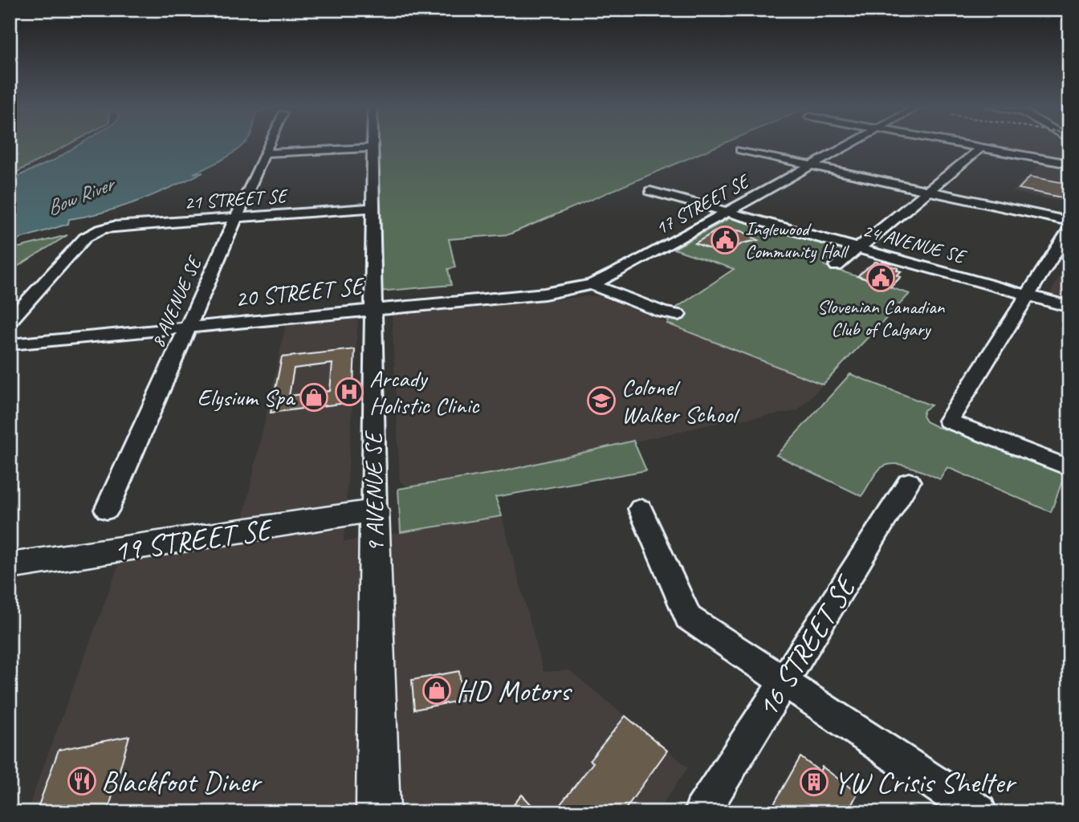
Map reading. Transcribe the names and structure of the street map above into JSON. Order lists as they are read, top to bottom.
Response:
{
  "streets": {
    "main road": ["9 AVENUE SE", "19 STREET SE"],
    "street": [
      "21 STREET SE",
      "17 STREET SE",
      "24 AVENUE SE",
      "20 STREET SE",
      "8 AVENUE SE",
      "16 STREET SE"
    ]
  },
  "crossings": [
    ["21 STREET SE", "8 AVENUE SE"],
    ["21 STREET SE", "9 AVENUE SE"],
    ["17 STREET SE", "24 AVENUE SE"],
    ["17 STREET SE", "20 STREET SE"],
    ["20 STREET SE", "8 AVENUE SE"],
    ["20 STREET SE", "9 AVENUE SE"],
    ["9 AVENUE SE", "19 STREET SE"]
  ],
  "water": ["Bow River"],
  "places": {
    "public building": ["Inglewood Community Hall", "Slovenian Canadian Club of Calgary"],
    "hospital": ["Arcady Holistic Clinic"],
    "shop": ["Elysium Spa", "HD Motors"],
    "school or university": ["Colonel Walker School"],
    "restaurant": ["Blackfoot Diner"],
    "building": ["YW Crisis Shelter"]
  }
}
